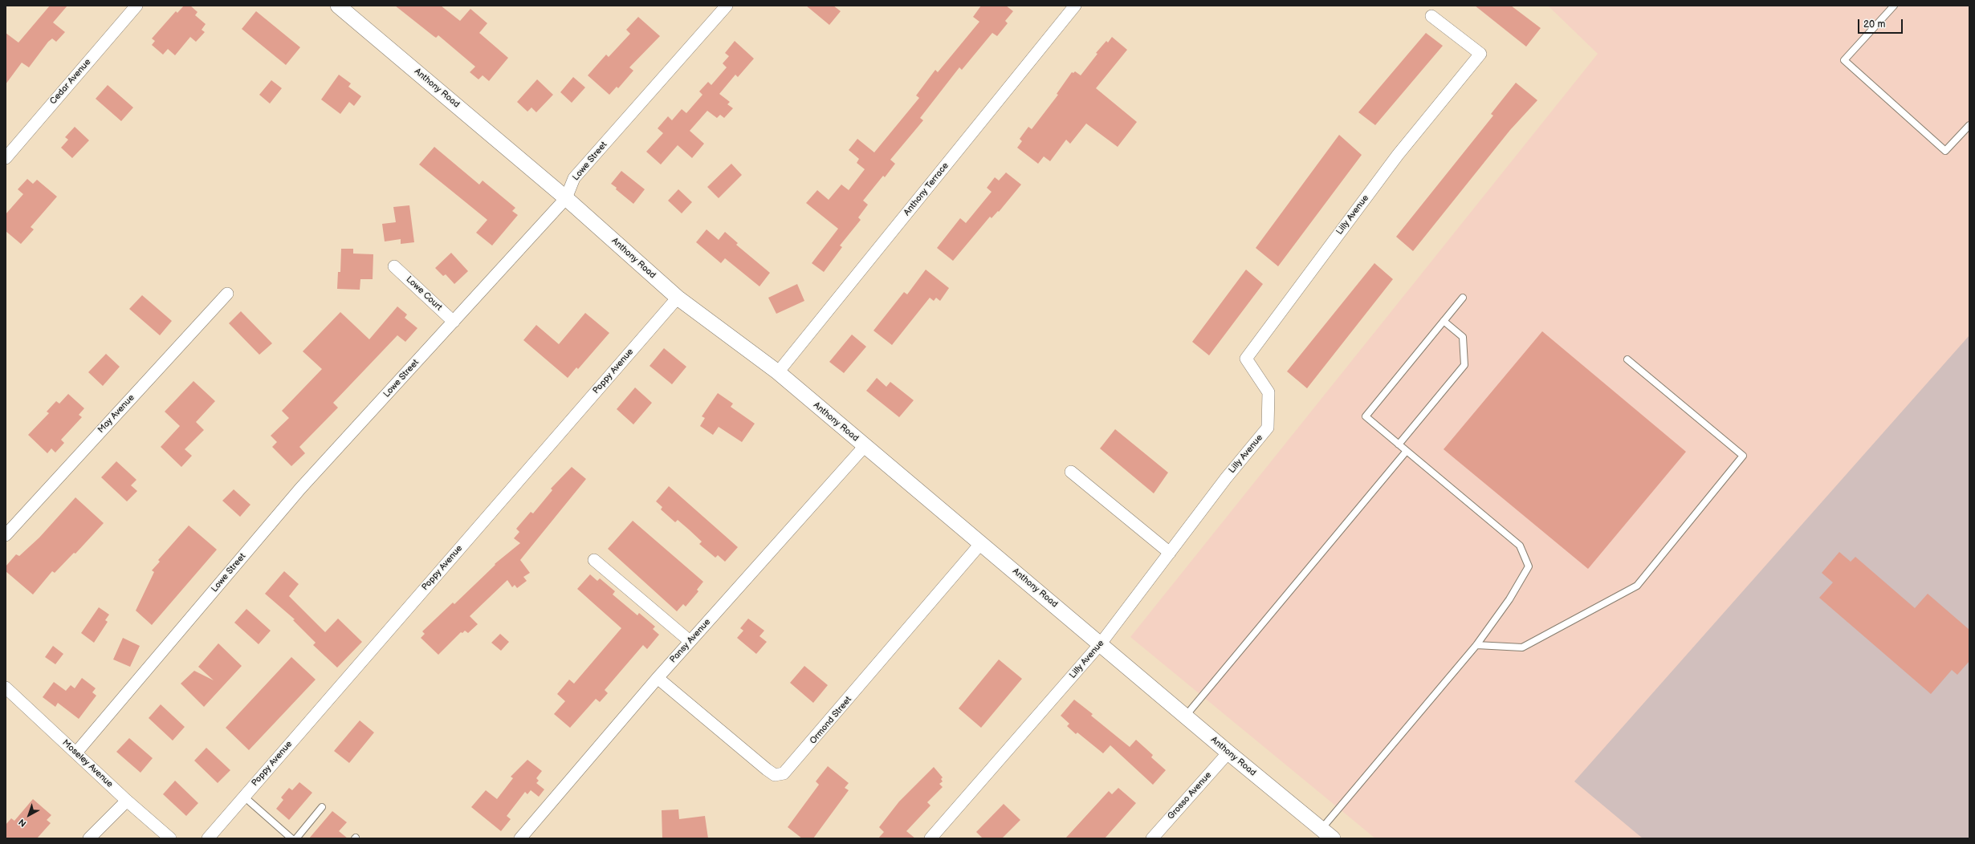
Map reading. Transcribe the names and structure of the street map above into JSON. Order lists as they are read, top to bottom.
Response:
{
  "streets": {
    "street": [
      "Cedar Avenue",
      "Anthony Road",
      "Lowe Street",
      "Anthony Terrace",
      "Lilly Avenue",
      "Lowe Court",
      "Poppy Avenue",
      "May Avenue",
      "Pansy Avenue",
      "Ormond Street",
      "Moseley Avenue",
      "Grosso Avenue"
    ]
  },
  "crossings": [
    ["Anthony Road", "Lowe Street"],
    ["Anthony Road", "Anthony Terrace"],
    ["Anthony Road", "Lilly Avenue"],
    ["Anthony Road", "Poppy Avenue"],
    ["Anthony Road", "Pansy Avenue"],
    ["Anthony Road", "Ormond Street"],
    ["Anthony Road", "Grosso Avenue"],
    ["Lowe Street", "Lowe Court"],
    ["Lowe Street", "Moseley Avenue"],
    ["Pansy Avenue", "Ormond Street"]
  ],
  "scale_bar": "20 m",
  "north": "bottom left"
}
